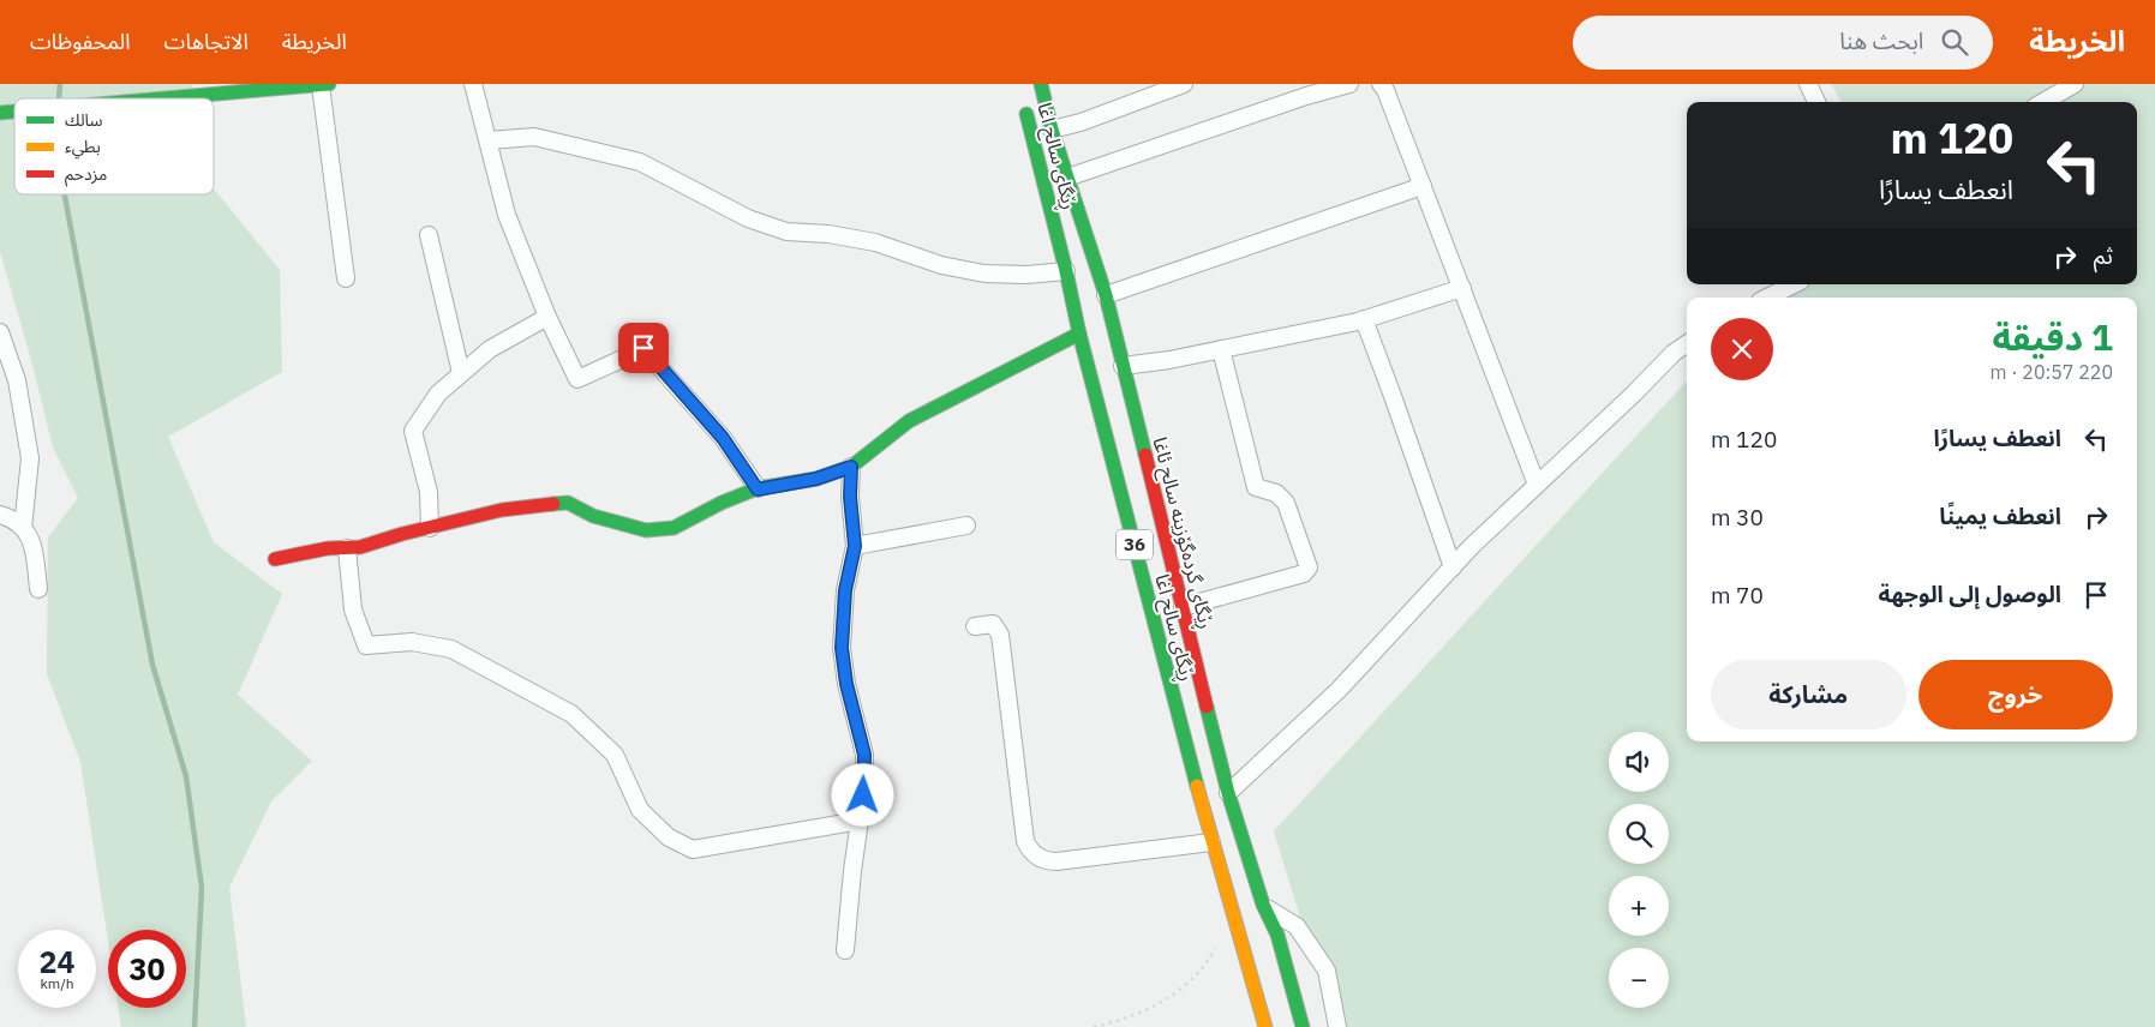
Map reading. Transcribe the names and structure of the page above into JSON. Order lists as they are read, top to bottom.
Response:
{
  "streets": {
    "main road": ["ڕێگای سالح اغا", "ڕێگای گردەگۆزینە سالح ئاغا", "36"]
  },
  "crossings": [
    ["ڕێگای سالح اغا", "ڕێگای گردەگۆزینە سالح ئاغا"]
  ],
  "legend": ["سالك", "بطيء", "مزدحم"],
  "page": {
    "header": "الخريطة",
    "search": "ابحث هنا",
    "nav": ["الخريطة", "الاتجاهات", "المحفوظات"],
    "turn": ["120 m", "انعطف يسارًا"],
    "then": "ثم",
    "heading": ["1 دقيقة", "220 m · 20:57"],
    "list": [
      {
        "name": "انعطف يسارًا",
        "value": "120 m"
      },
      {
        "name": "انعطف يمينًا",
        "value": "30 m"
      },
      {
        "name": "الوصول إلى الوجهة",
        "value": "70 m"
      }
    ],
    "buttons": ["خروج", "مشاركة"],
    "map_buttons": ["+", "−"],
    "speed": "24 km/h",
    "limit": "30"
  }
}
